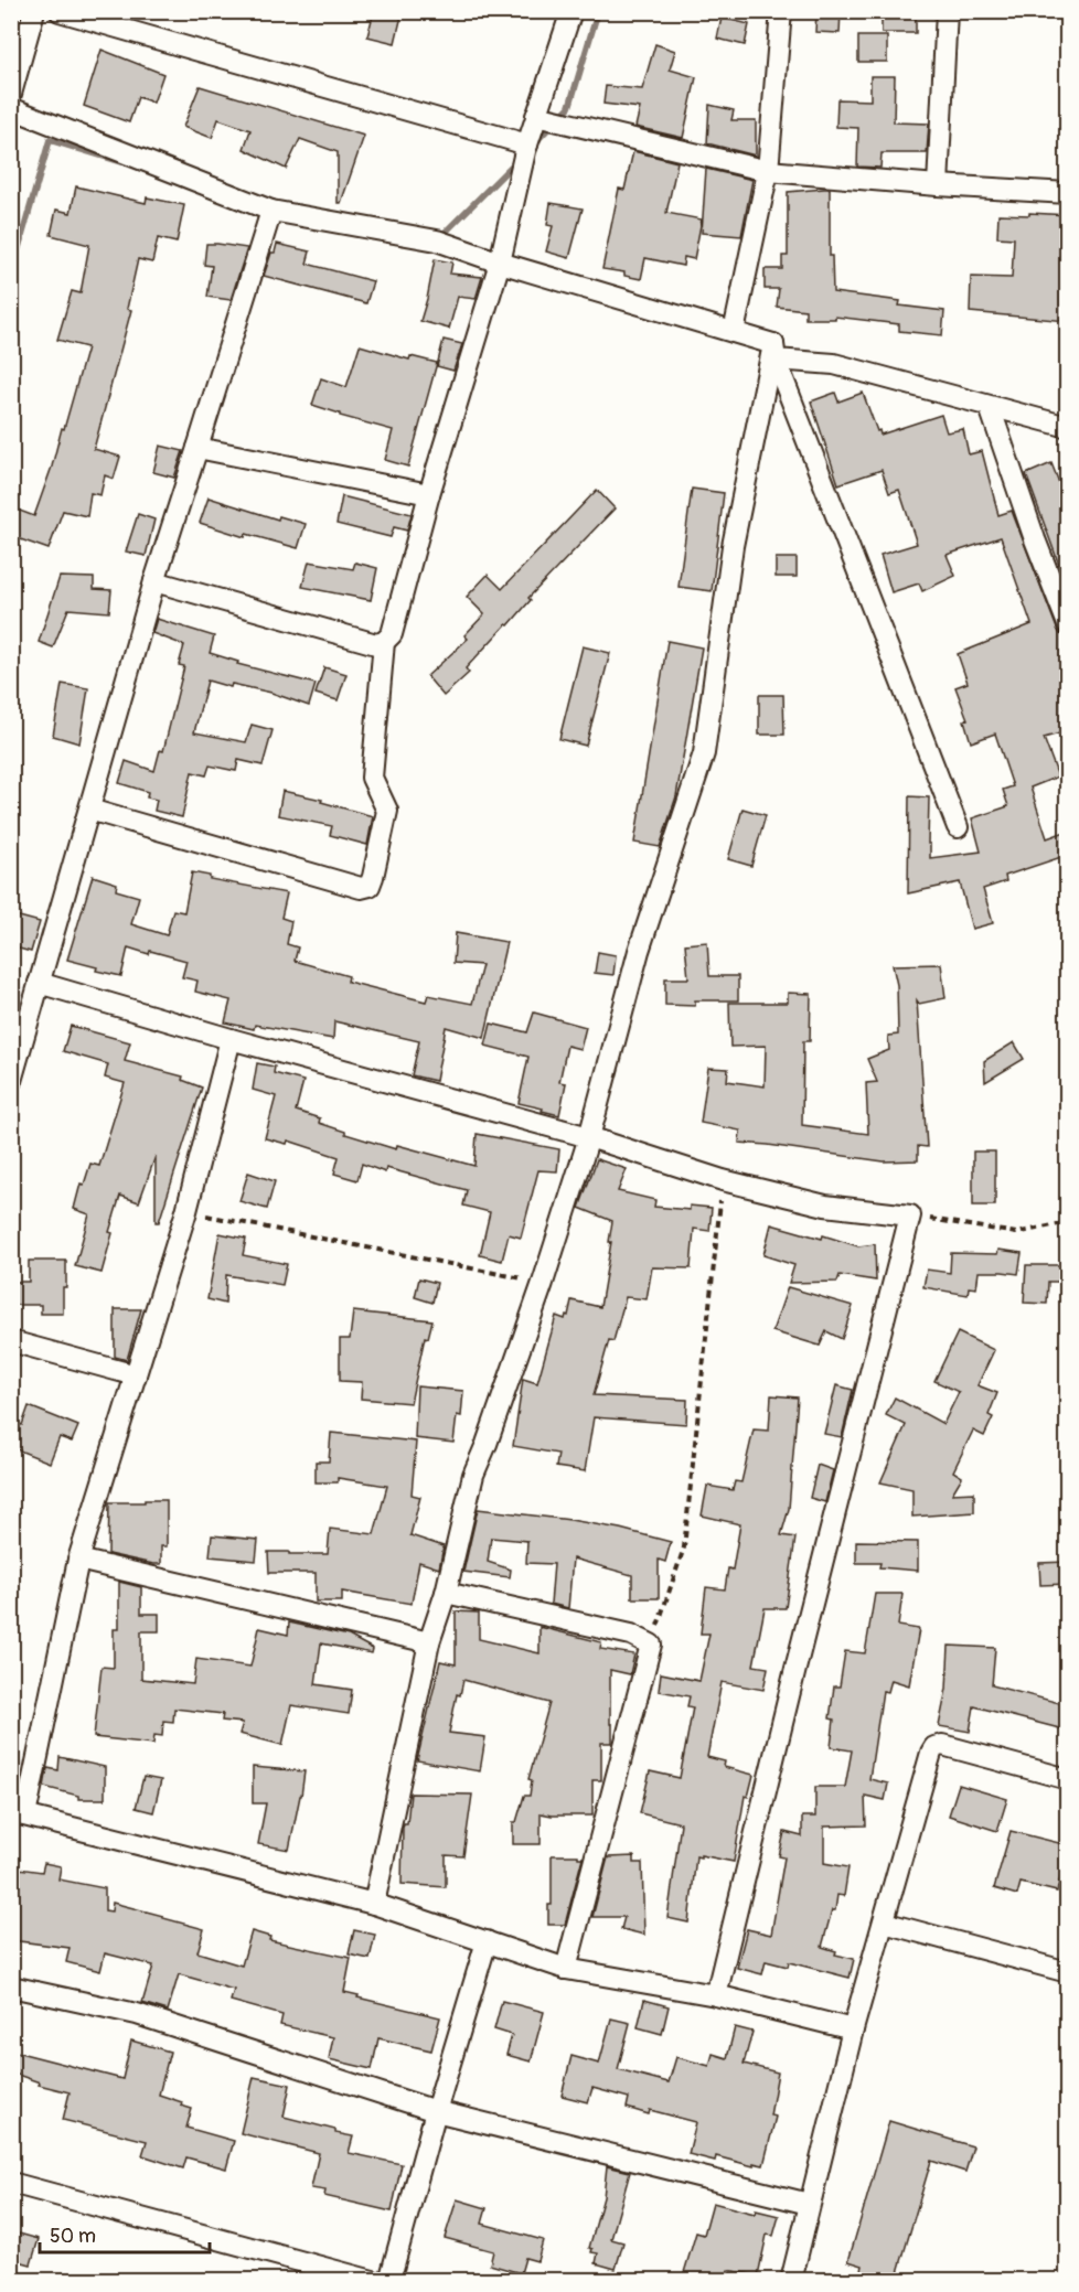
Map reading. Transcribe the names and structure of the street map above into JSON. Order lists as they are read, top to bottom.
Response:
{
  "scale_bar": "50 m"
}
